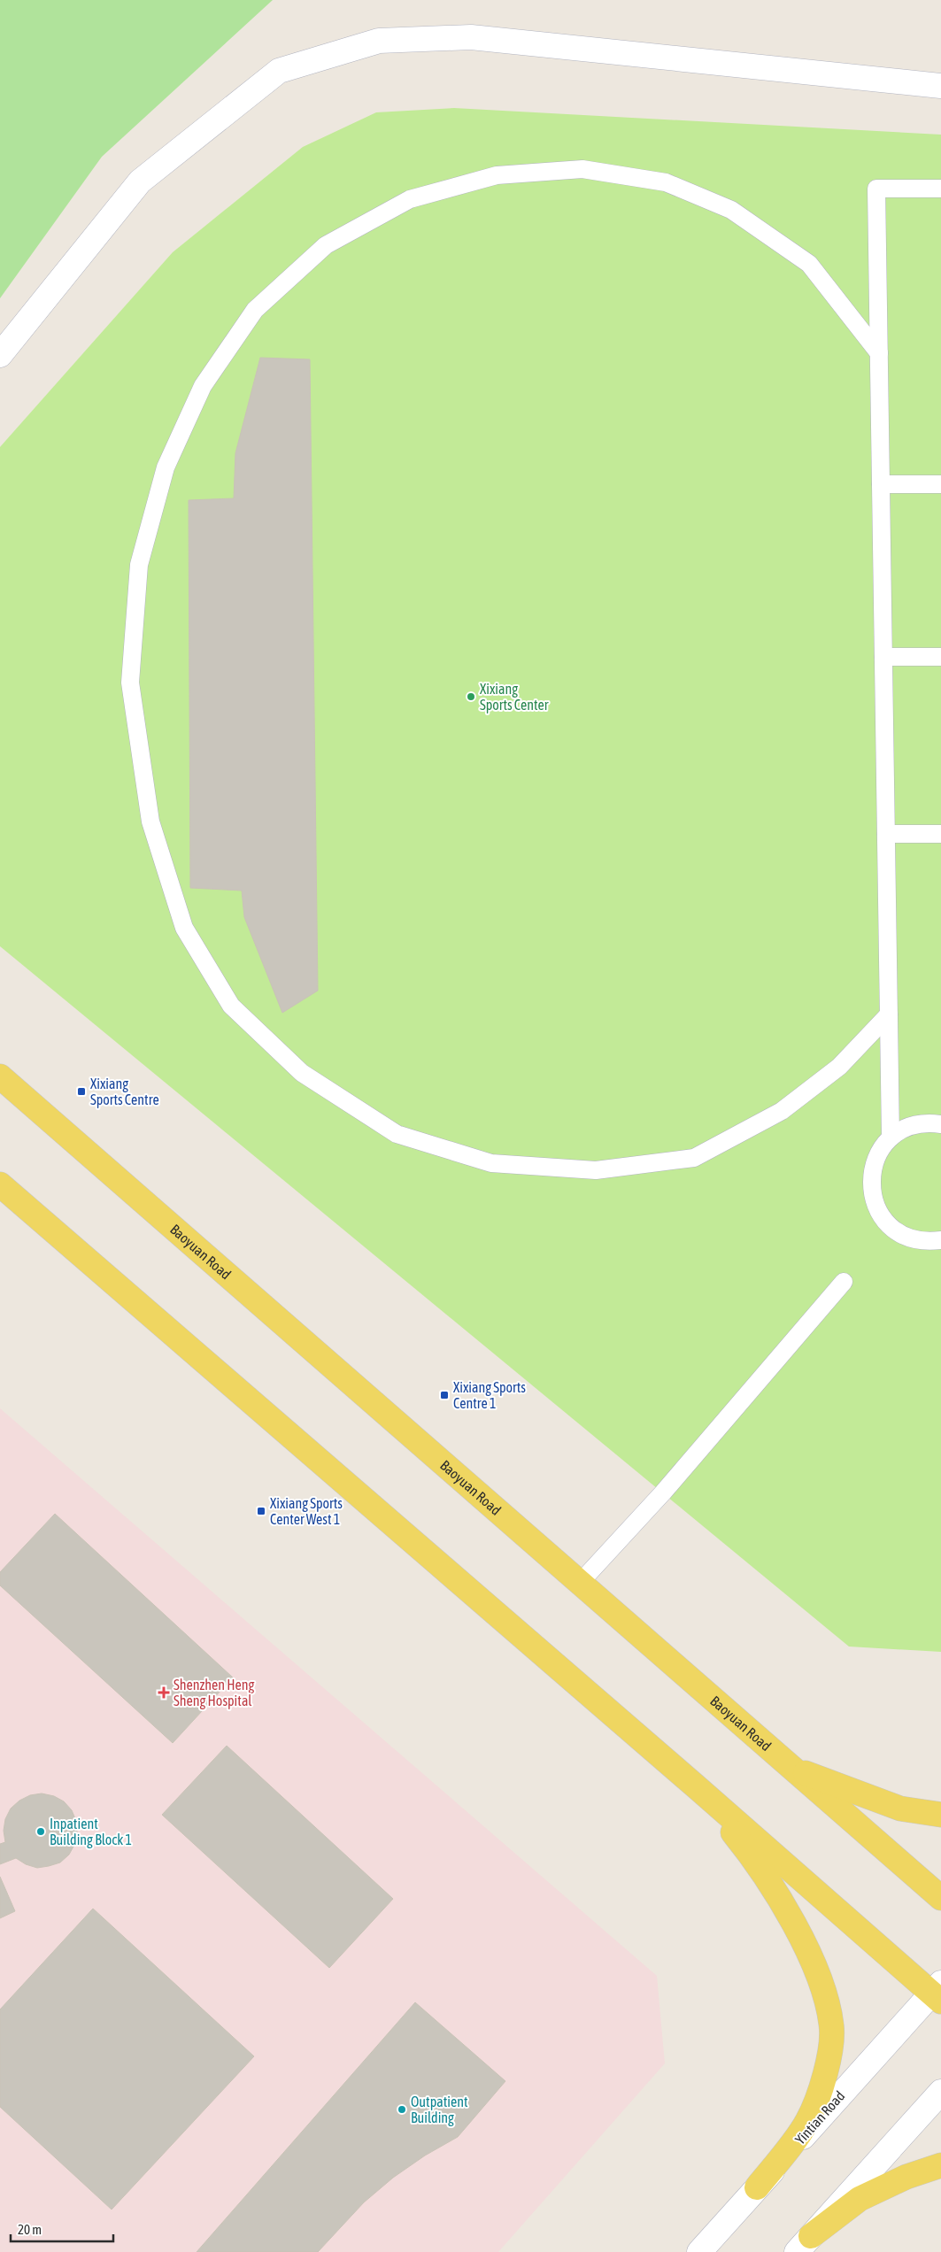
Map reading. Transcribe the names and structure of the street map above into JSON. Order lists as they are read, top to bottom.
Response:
{
  "streets": {
    "main road": ["Baoyuan Road"],
    "street": ["Yintian Road"]
  },
  "places": {
    "other": ["Xixiang Sports Center", "Inpatient Building Block 1", "Outpatient Building"],
    "transit": ["Xixiang Sports Centre", "Xixiang Sports Centre 1", "Xixiang Sports Center West 1"],
    "health": ["Shenzhen Heng Sheng Hospital"]
  },
  "scale_bar": "20 m"
}
